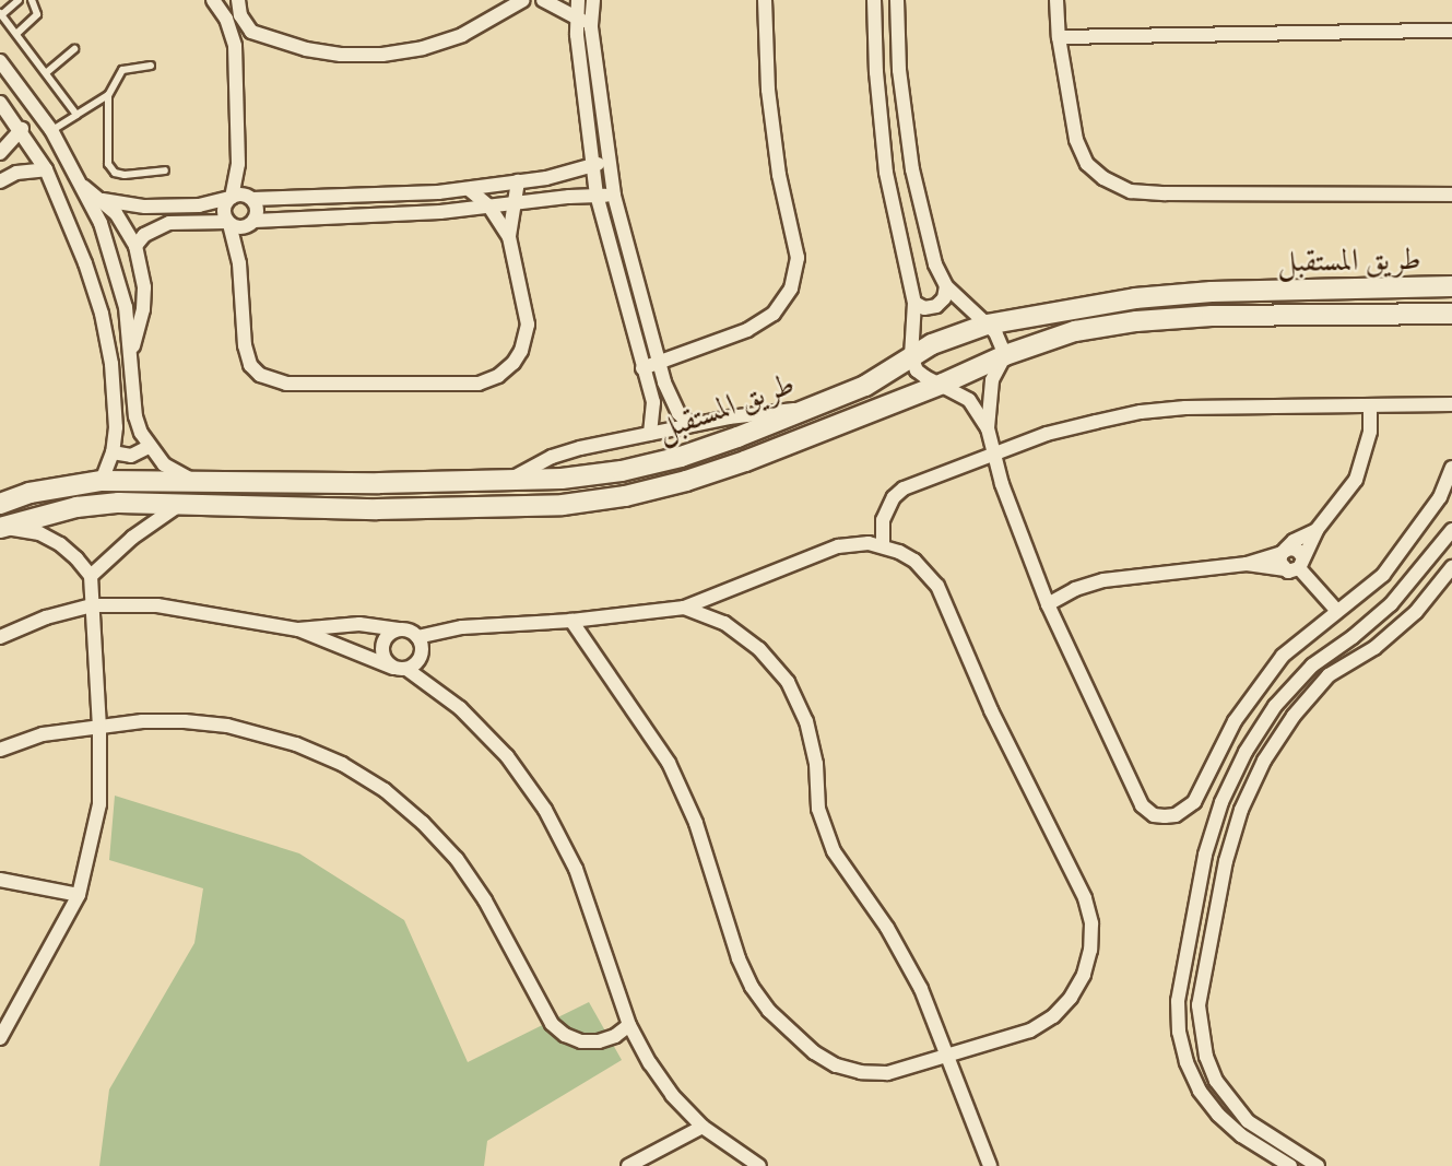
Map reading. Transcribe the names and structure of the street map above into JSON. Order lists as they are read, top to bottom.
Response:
{
  "streets": {
    "main road": ["طريق المستقبل"]
  }
}
